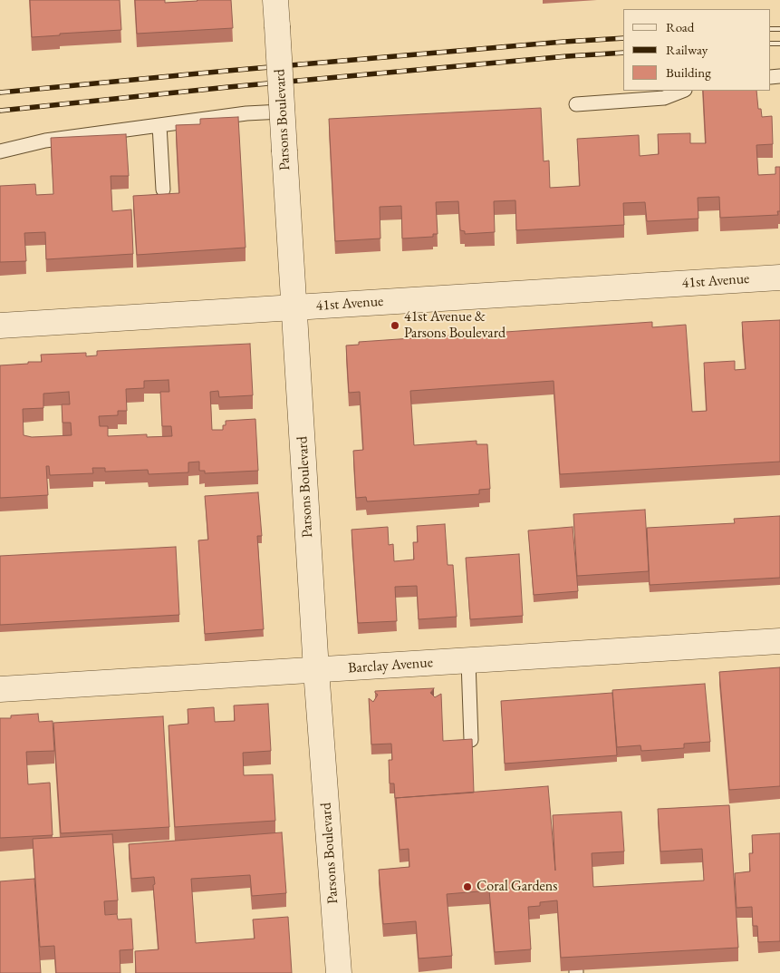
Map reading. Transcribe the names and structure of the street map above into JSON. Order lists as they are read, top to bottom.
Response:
{
  "streets": {
    "street": ["Parsons Boulevard", "41st Avenue", "Barclay Avenue"]
  },
  "crossings": [
    ["Parsons Boulevard", "41st Avenue"],
    ["Parsons Boulevard", "Barclay Avenue"]
  ],
  "places": ["41st Avenue & Parsons Boulevard", "Coral Gardens"],
  "legend": ["Road", "Railway", "Building"]
}
